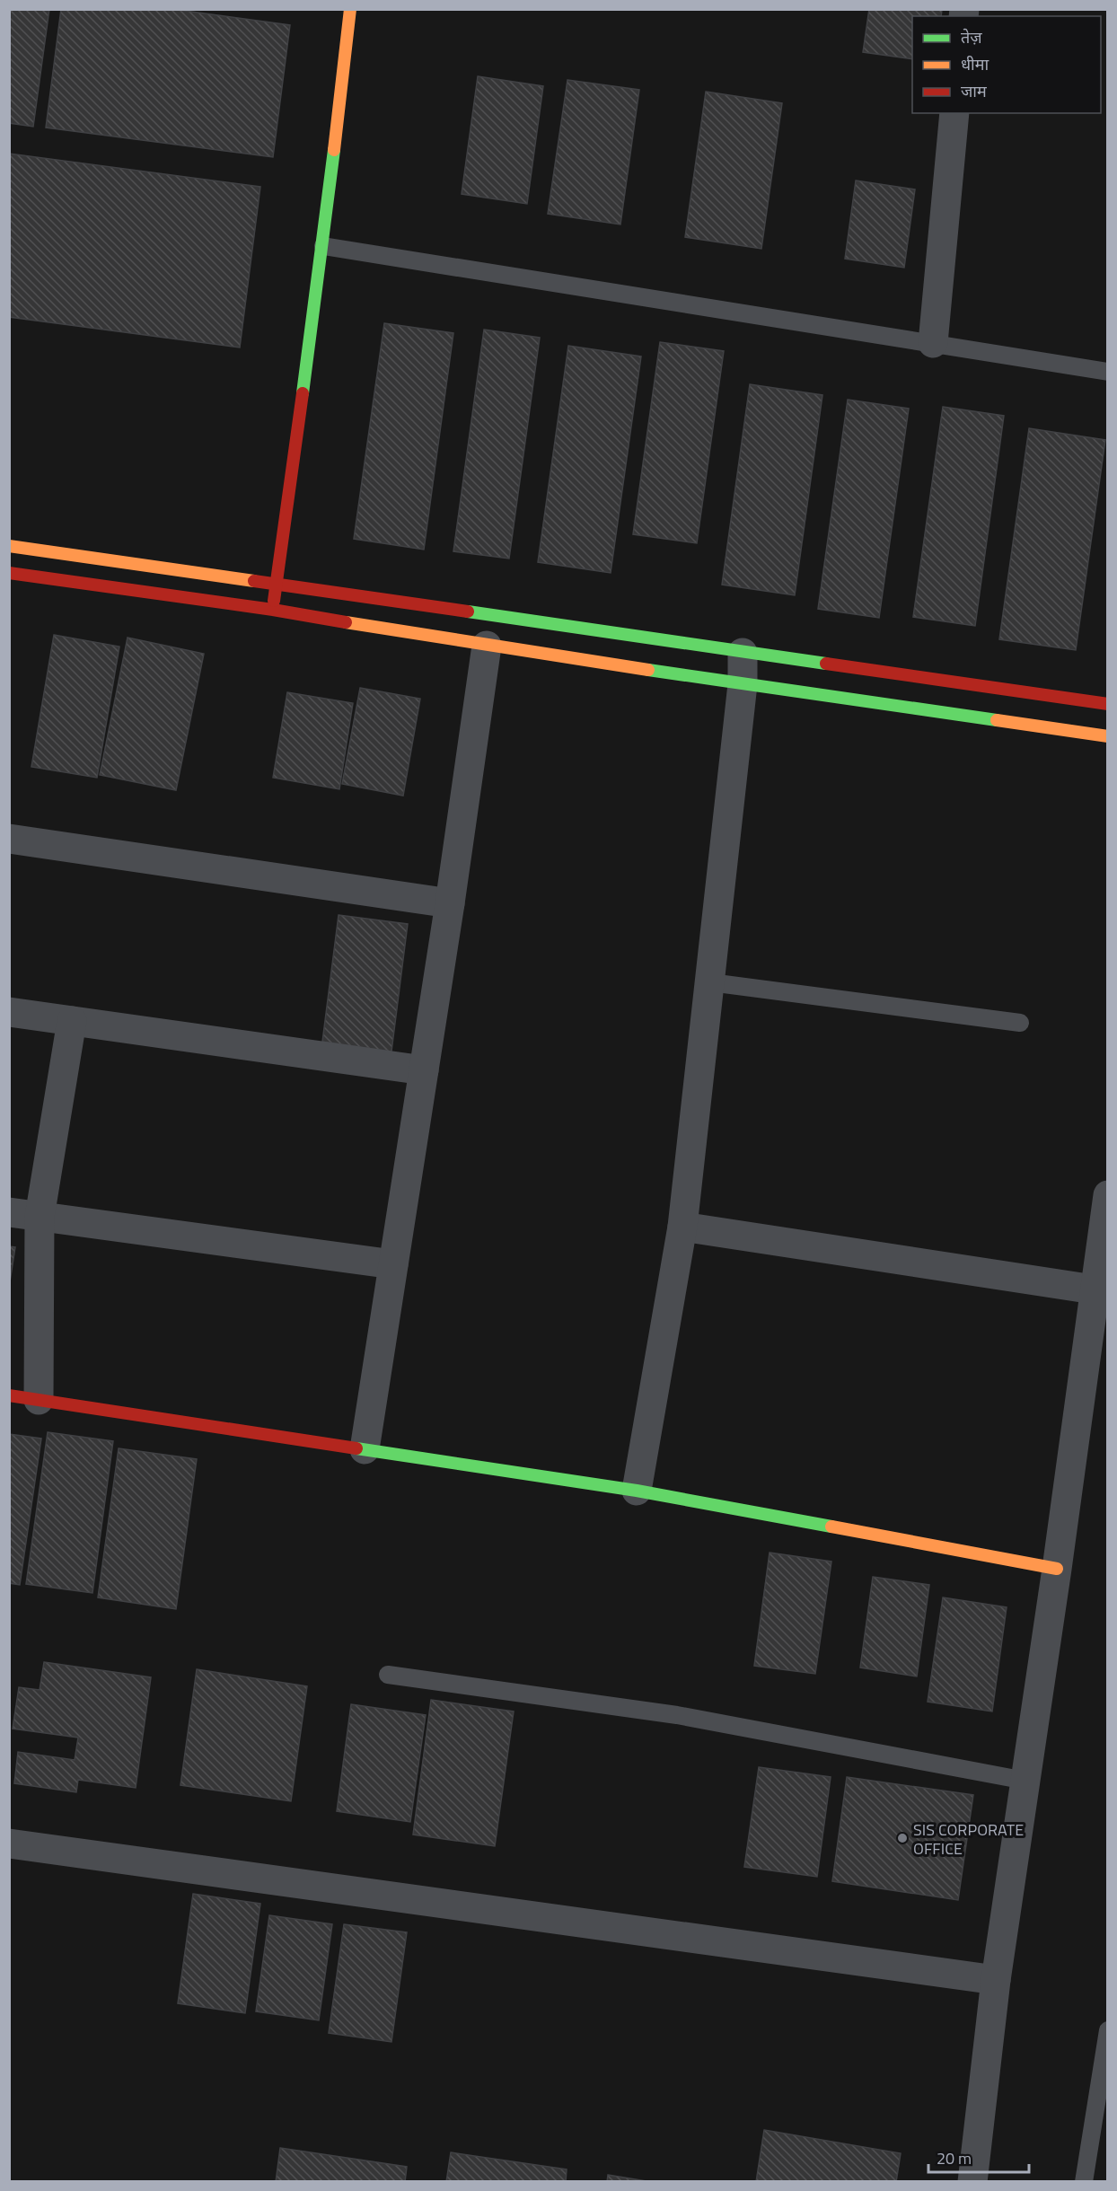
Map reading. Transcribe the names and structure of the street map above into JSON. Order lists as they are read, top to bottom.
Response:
{
  "places": ["SIS CORPORATE OFFICE"],
  "legend": ["तेज़", "धीमा", "जाम"],
  "scale_bar": "20 m"
}
